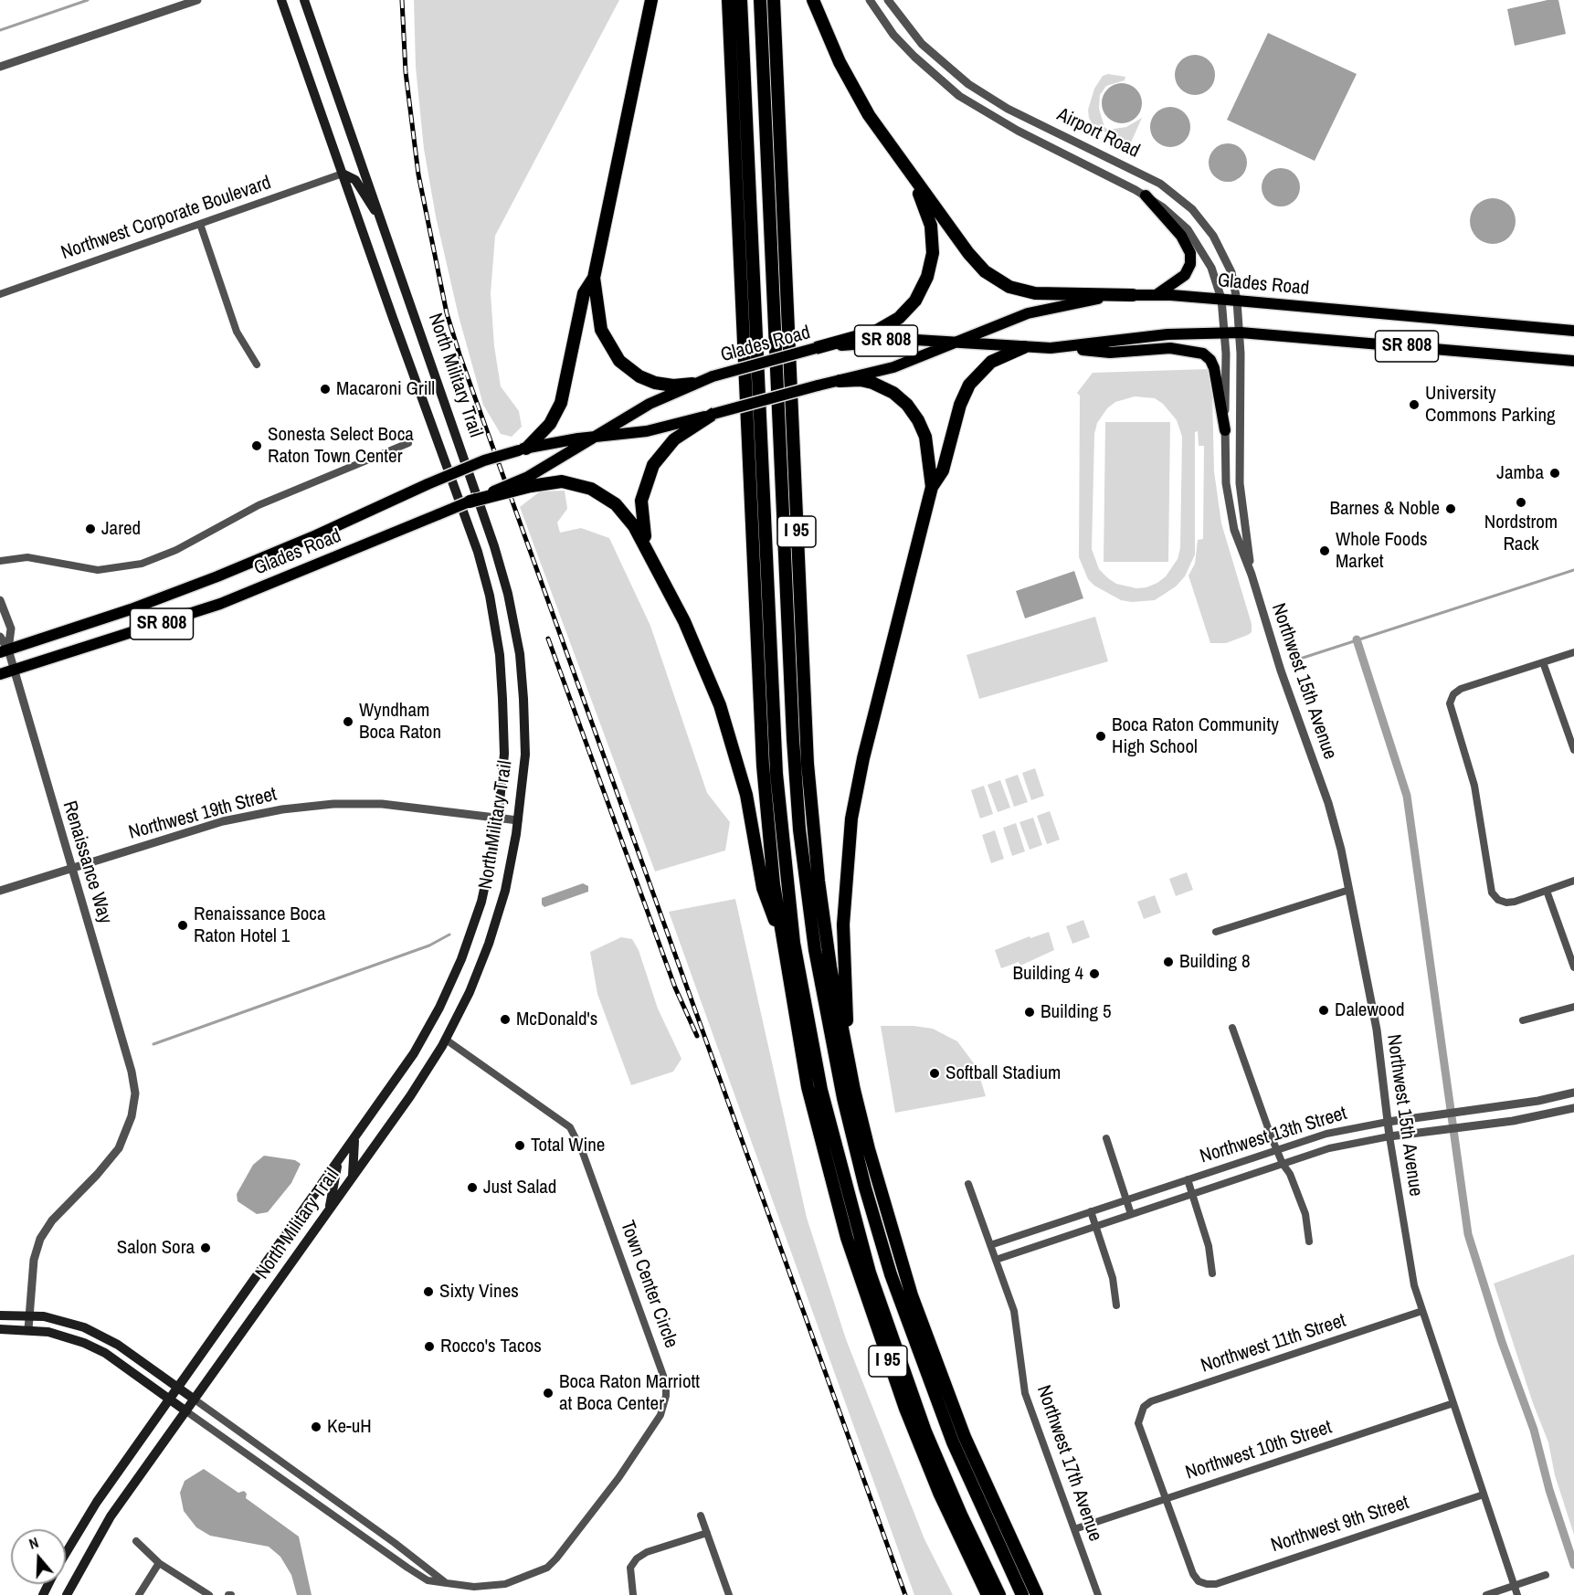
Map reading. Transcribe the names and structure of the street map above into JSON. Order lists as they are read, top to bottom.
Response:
{
  "streets": {
    "highway": ["I 95"],
    "main road": ["Glades Road", "SR 808", "North Military Trail"],
    "street": [
      "Airport Road",
      "Northwest Corporate Boulevard",
      "Northwest 15th Avenue",
      "Northwest 19th Street",
      "Renaissance Way",
      "Northwest 13th Street",
      "Town Center Circle",
      "Northwest 11th Street",
      "Northwest 10th Street",
      "Northwest 17th Avenue",
      "Northwest 9th Street"
    ]
  },
  "crossings": [
    ["Airport Road", "Glades Road"],
    ["Airport Road", "Northwest 15th Avenue"],
    ["Northwest Corporate Boulevard", "North Military Trail"],
    ["Glades Road", "Northwest 15th Avenue"],
    ["Glades Road", "Renaissance Way"],
    ["North Military Trail", "Northwest 19th Street"],
    ["North Military Trail", "Town Center Circle"],
    ["Northwest 15th Avenue", "Northwest 13th Street"],
    ["Northwest 15th Avenue", "Northwest 11th Street"],
    ["Northwest 15th Avenue", "Northwest 10th Street"],
    ["Northwest 15th Avenue", "Northwest 9th Street"],
    ["Northwest 19th Street", "Renaissance Way"],
    ["Northwest 13th Street", "Northwest 17th Avenue"],
    ["Northwest 11th Street", "Northwest 10th Street"],
    ["Northwest 11th Street", "Northwest 9th Street"],
    ["Northwest 10th Street", "Northwest 17th Avenue"],
    ["Northwest 10th Street", "Northwest 9th Street"]
  ],
  "places": [
    "Macaroni Grill",
    "University Commons Parking",
    "Sonesta Select Boca Raton Town Center",
    "Jamba",
    "Nordstrom Rack",
    "Barnes & Noble",
    "Jared",
    "Whole Foods Market",
    "Wyndham Boca Raton",
    "Boca Raton Community High School",
    "Renaissance Boca Raton Hotel 1",
    "Building 8",
    "Building 4",
    "Dalewood",
    "Building 5",
    "McDonald's",
    "Softball Stadium",
    "Total Wine",
    "Just Salad",
    "Salon Sora",
    "Sixty Vines",
    "Rocco's Tacos",
    "Boca Raton Marriott at Boca Center",
    "Ke-uH"
  ],
  "north": "top"
}
